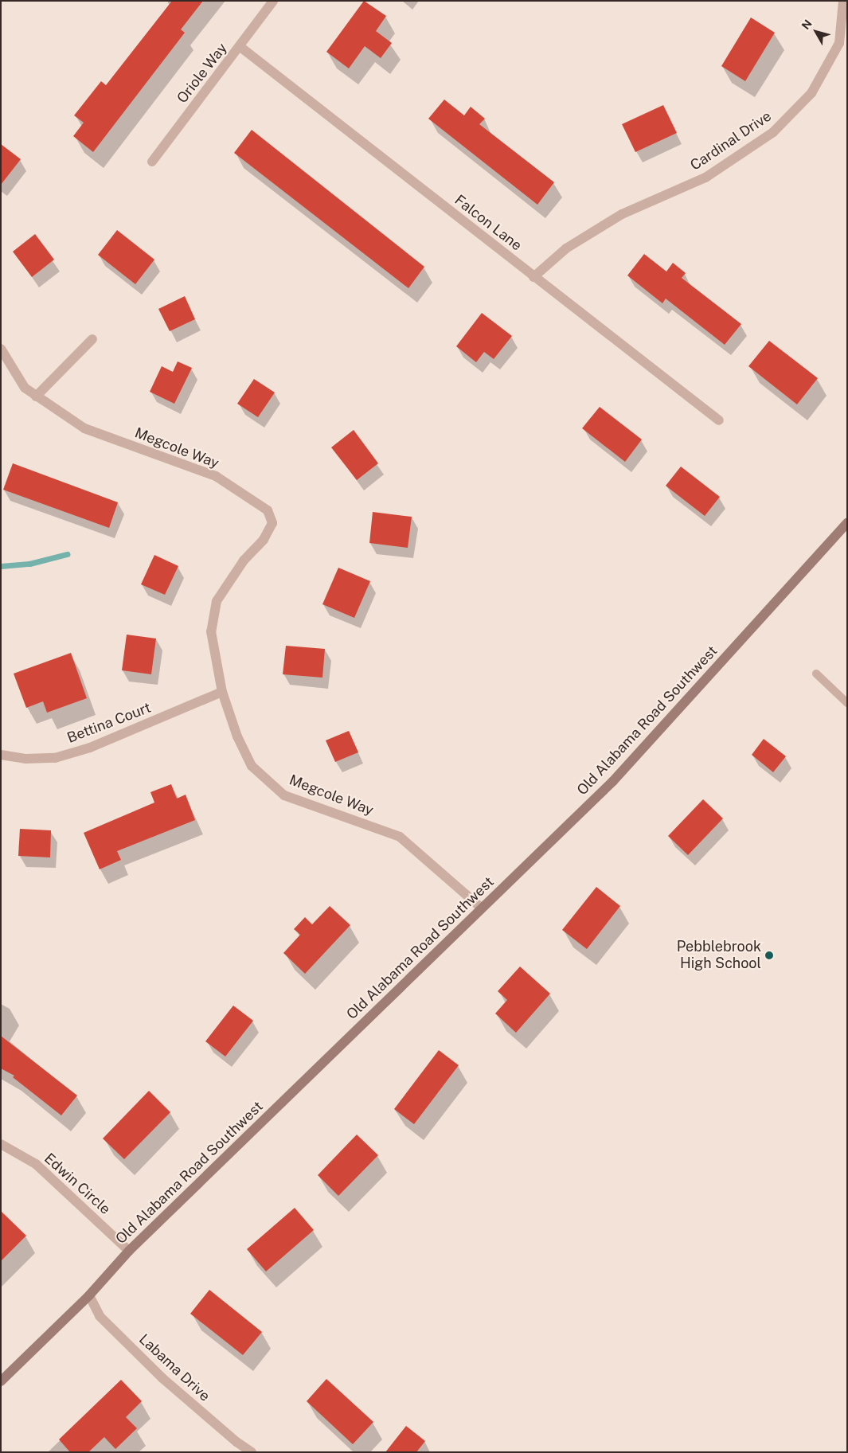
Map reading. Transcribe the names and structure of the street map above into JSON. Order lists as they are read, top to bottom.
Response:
{
  "streets": {
    "street": [
      "Oriole Way",
      "Cardinal Drive",
      "Falcon Lane",
      "Megcole Way",
      "Old Alabama Road Southwest",
      "Bettina Court",
      "Edwin Circle",
      "Labama Drive"
    ]
  },
  "crossings": [
    ["Oriole Way", "Falcon Lane"],
    ["Cardinal Drive", "Falcon Lane"],
    ["Megcole Way", "Old Alabama Road Southwest"],
    ["Megcole Way", "Bettina Court"],
    ["Old Alabama Road Southwest", "Edwin Circle"],
    ["Old Alabama Road Southwest", "Labama Drive"]
  ],
  "places": ["Pebblebrook High School"],
  "north": "top left"
}
